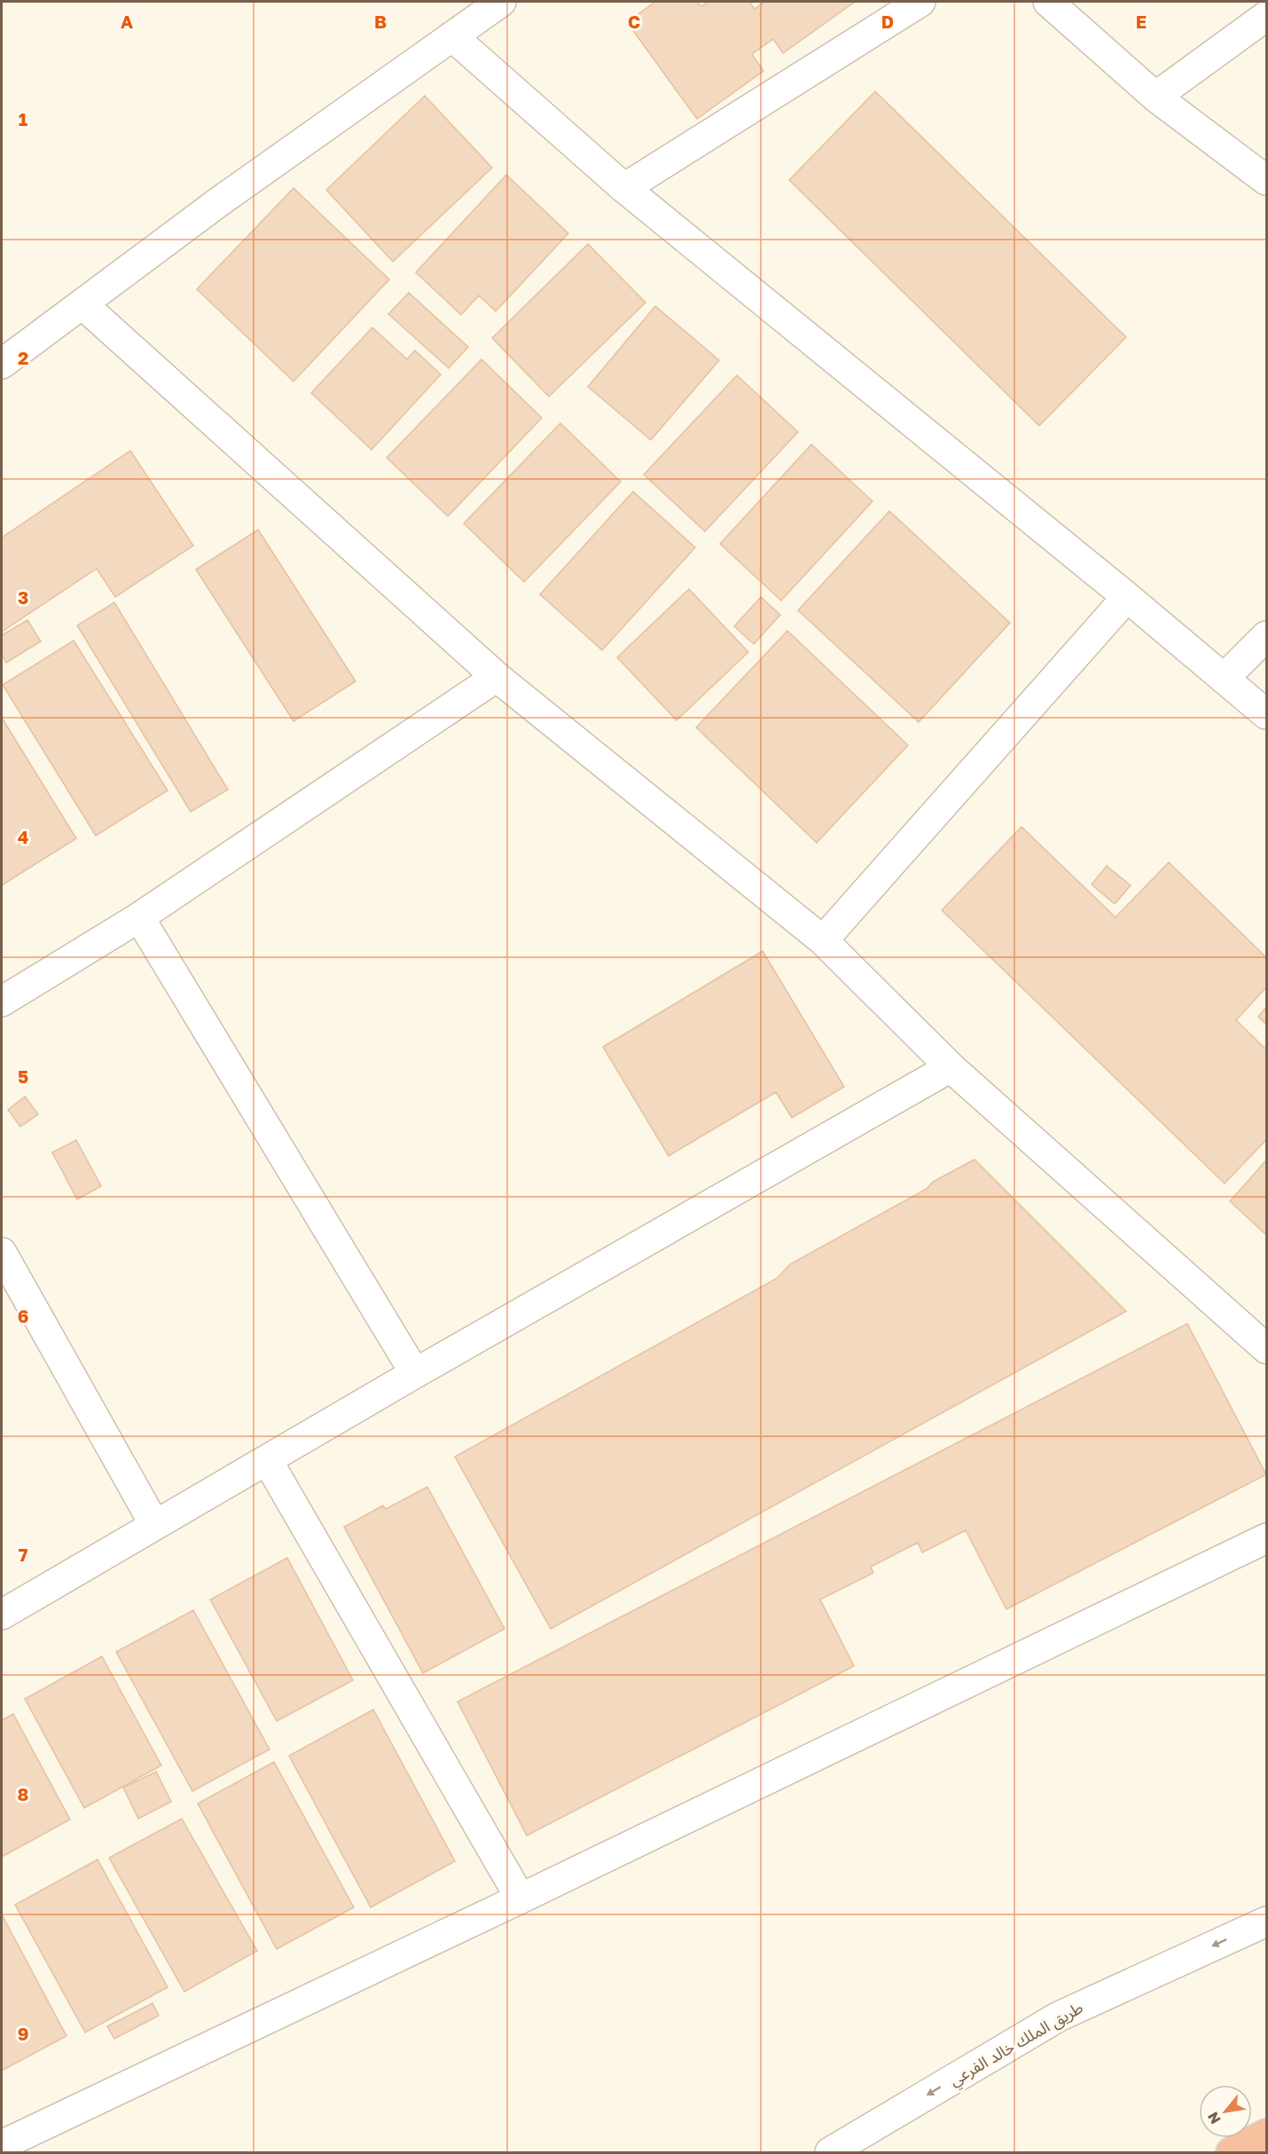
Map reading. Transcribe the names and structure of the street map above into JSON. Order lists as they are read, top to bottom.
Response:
{
  "streets": {
    "street": ["طريق الملك خالد الفرعي"]
  },
  "one_way": ["طريق الملك خالد الفرعي"],
  "north": "bottom left",
  "grid": {
    "columns": [
      "A",
      "B",
      "C",
      "D",
      "E"
    ],
    "rows": [
      "1",
      "2",
      "3",
      "4",
      "5",
      "6",
      "7",
      "8",
      "9"
    ]
  }
}
